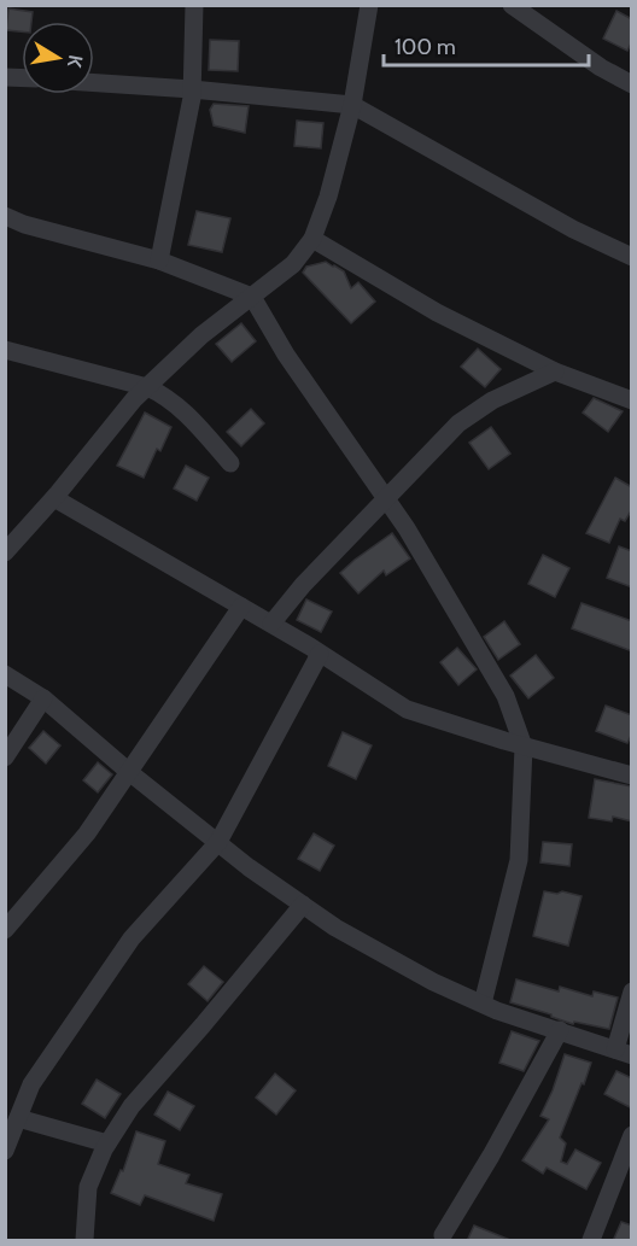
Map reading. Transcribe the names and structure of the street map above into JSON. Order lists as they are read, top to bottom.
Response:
{
  "scale_bar": "100 m",
  "north": "right"
}
